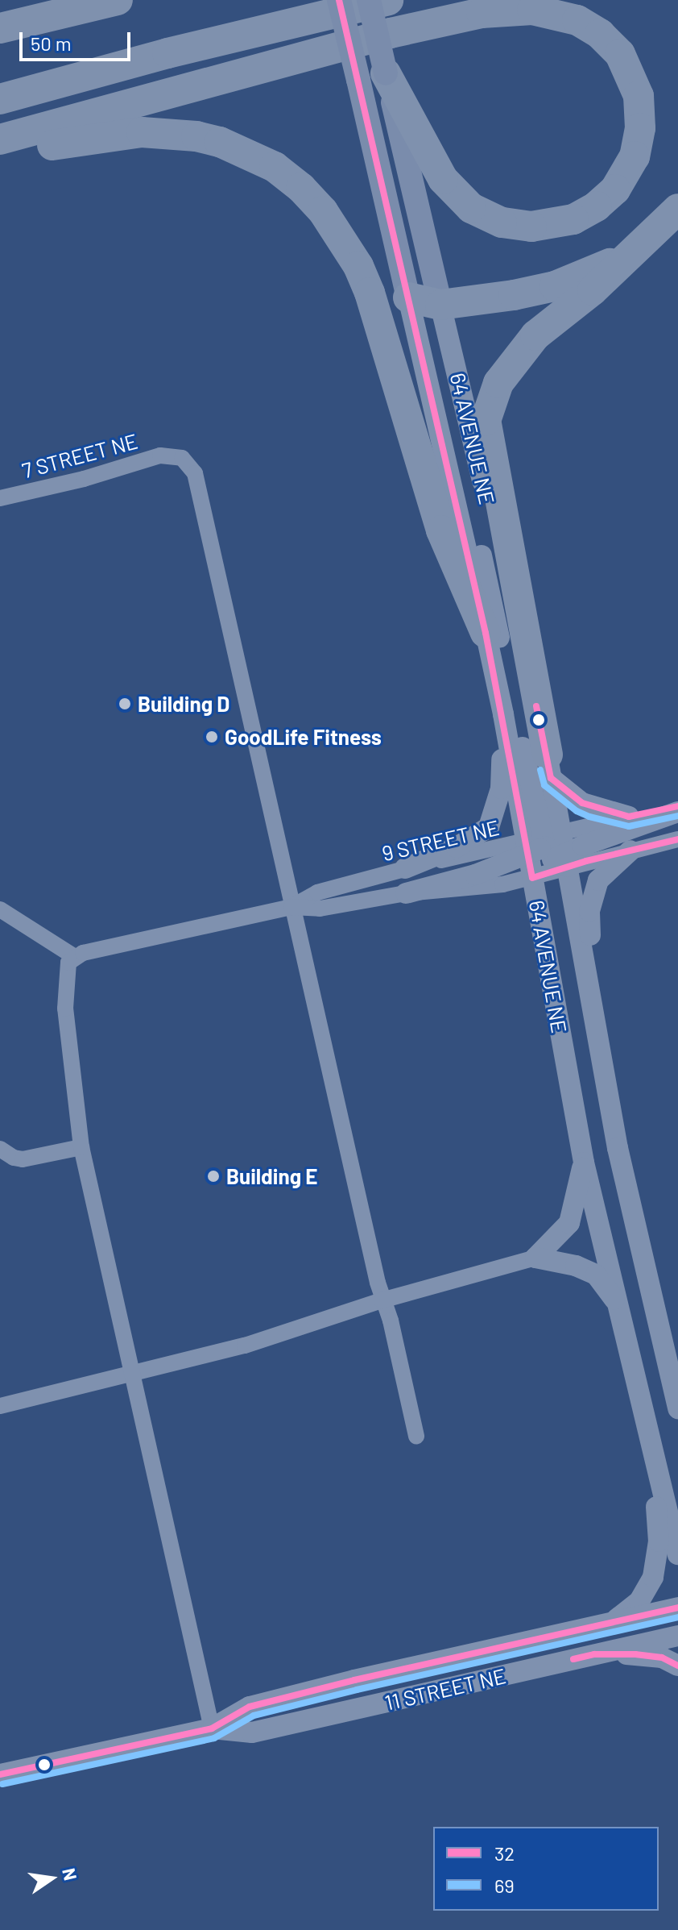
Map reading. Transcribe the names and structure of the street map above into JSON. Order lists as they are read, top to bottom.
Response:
{
  "streets": {
    "main road": ["64 AVENUE NE"],
    "street": ["7 STREET NE", "9 STREET NE", "11 STREET NE"]
  },
  "crossings": [
    ["64 AVENUE NE", "9 STREET NE"],
    ["7 STREET NE", "9 STREET NE"]
  ],
  "places": ["Building D", "GoodLife Fitness", "Building E"],
  "lines": ["transit line 32", "transit line 69"],
  "legend": ["32", "69"],
  "scale_bar": "50 m",
  "north": "right"
}
